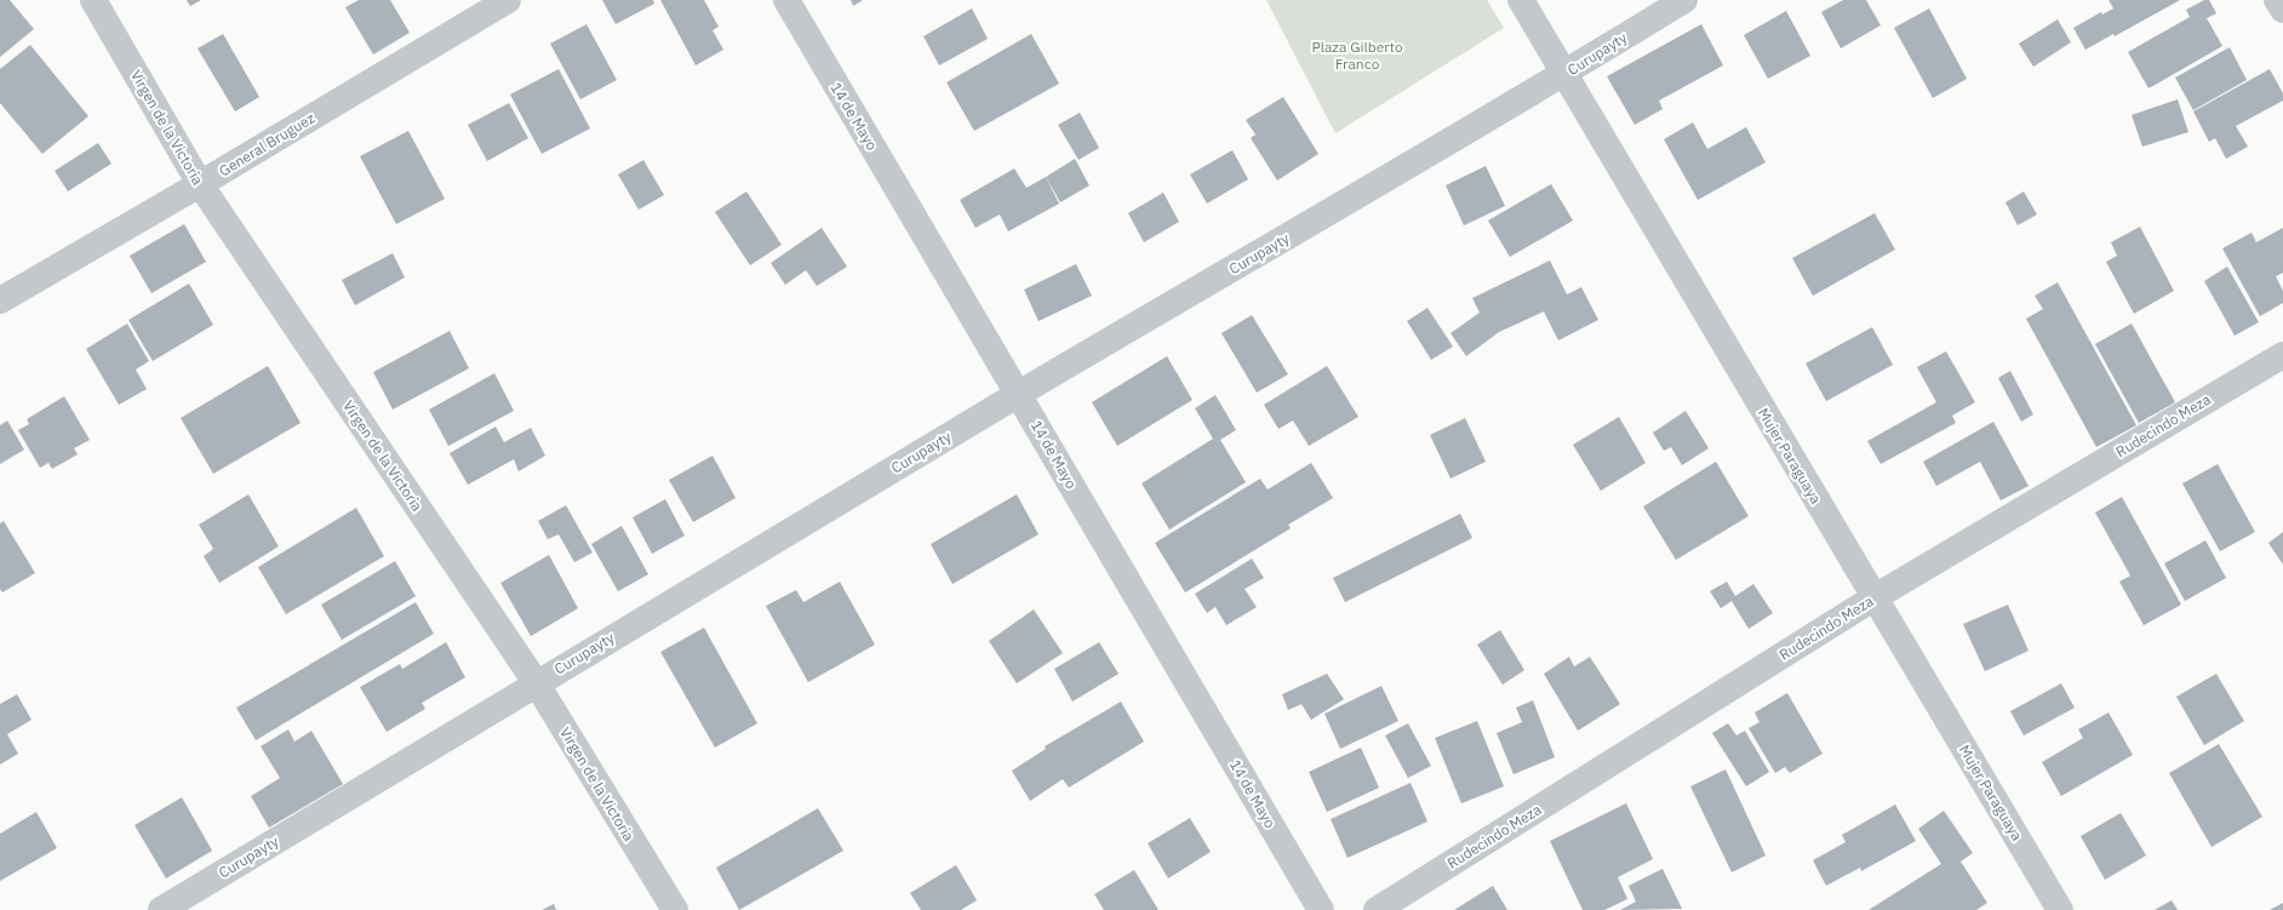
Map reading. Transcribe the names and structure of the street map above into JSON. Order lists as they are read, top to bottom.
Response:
{
  "streets": {
    "street": [
      "Curupayty",
      "14 de Mayo",
      "Virgen de la Victoria",
      "General Bruguez",
      "Rudecindo Meza",
      "Mujer Paraguaya"
    ]
  },
  "crossings": [
    ["Curupayty", "14 de Mayo"],
    ["Curupayty", "Virgen de la Victoria"],
    ["Curupayty", "Mujer Paraguaya"],
    ["Virgen de la Victoria", "General Bruguez"],
    ["Rudecindo Meza", "Mujer Paraguaya"]
  ],
  "parks": ["Plaza Gilberto Franco"]
}
